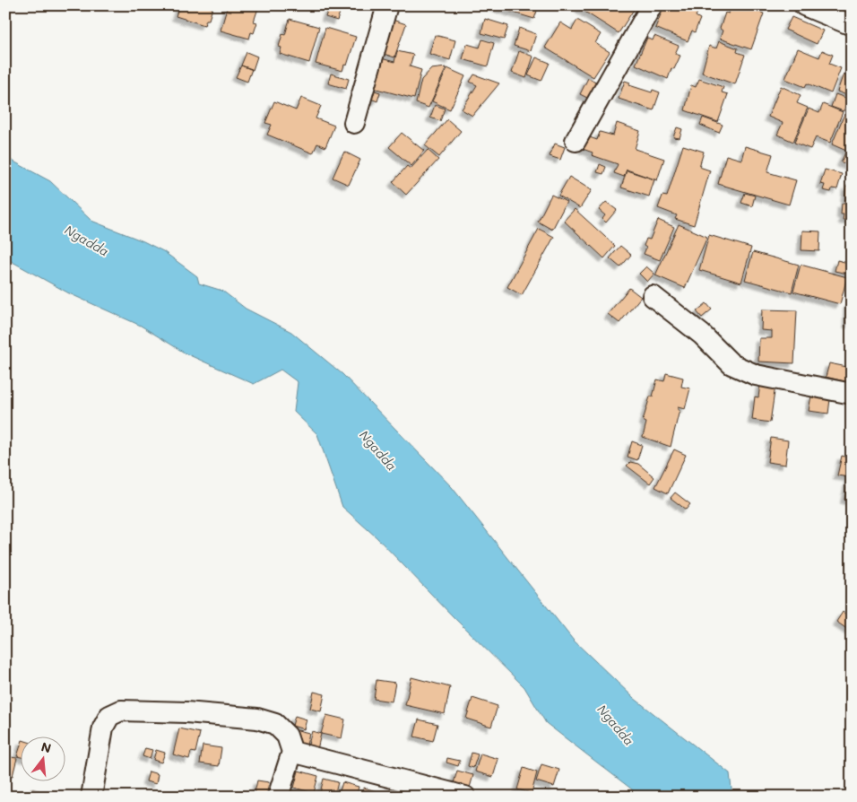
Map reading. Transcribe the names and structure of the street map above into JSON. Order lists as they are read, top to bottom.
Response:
{
  "water": ["Ngadda"],
  "north": "top"
}
